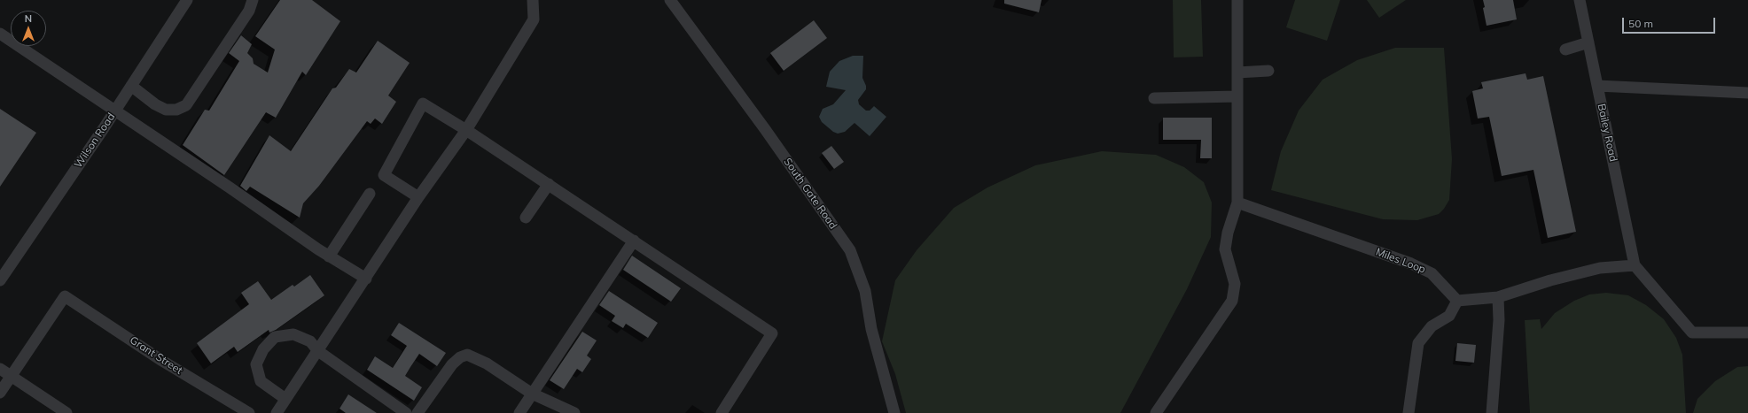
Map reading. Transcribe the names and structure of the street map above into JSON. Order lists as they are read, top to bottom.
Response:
{
  "streets": {
    "street": [
      "Bailey Road",
      "Wilson Road",
      "South Gate Road",
      "Miles Loop",
      "Grant Street"
    ]
  },
  "scale_bar": "50 m",
  "north": "top"
}
